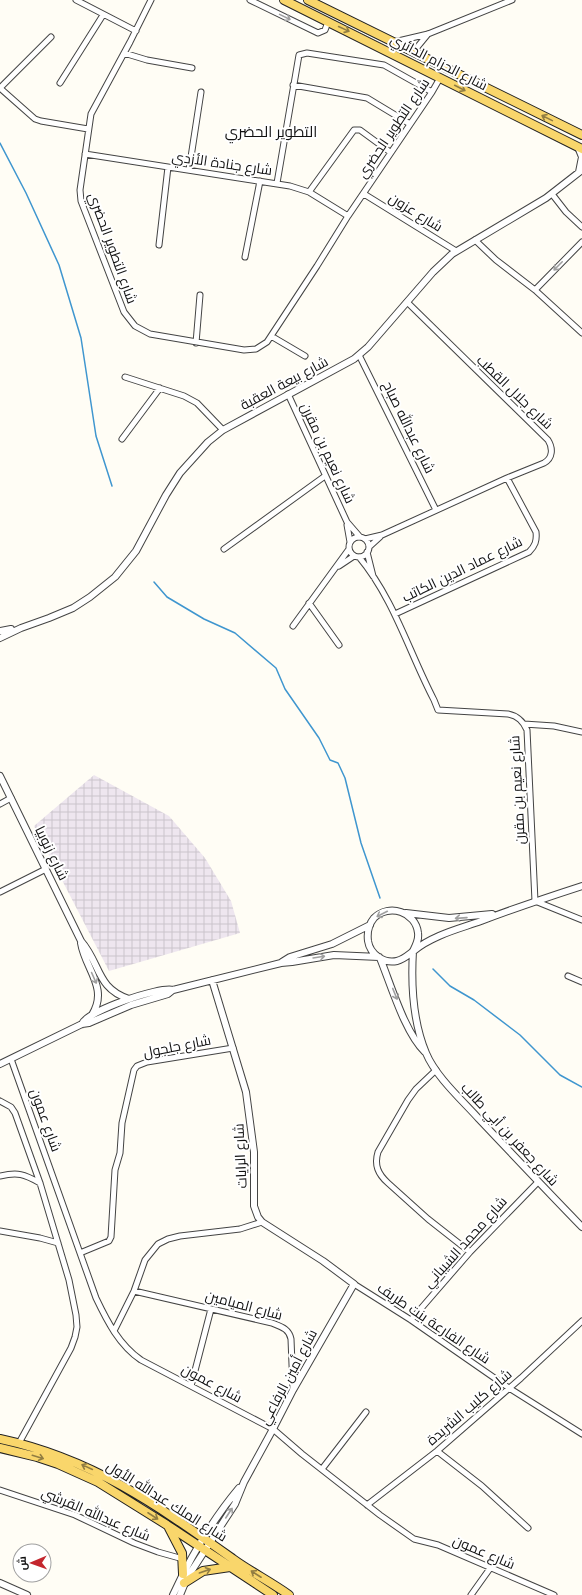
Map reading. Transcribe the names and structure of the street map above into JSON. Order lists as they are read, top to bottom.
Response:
{
  "streets": {
    "main road": ["شارع الحزام الدائري", "شارع الملك عبدالله الأول"],
    "street": [
      "شارع التطوير الحضري",
      "شارع جنادة الأزدي",
      "شارع عزون",
      "شارع بيعة العقبة",
      "شارع جلال القطب",
      "شارع عبدالله صباح",
      "شارع نعيم بن مقرن",
      "شارع عماد الدين الكاتب",
      "شارع زنوبيا",
      "شارع جلجول",
      "شارع عمون",
      "شارع جعفر بن أبي طالب",
      "شارع الرايات",
      "شارع محمد الشيباني",
      "شارع الميامين",
      "شارع الفارعة بنت طريف",
      "شارع أمين الرفاعي",
      "شارع كليب الشريدة",
      "شارع عبدالله القرشي"
    ]
  },
  "crossings": [
    ["شارع الحزام الدائري", "شارع التطوير الحضري"],
    ["شارع الحزام الدائري", "شارع بيعة العقبة"],
    ["شارع التطوير الحضري", "شارع جنادة الأزدي"],
    ["شارع التطوير الحضري", "شارع عزون"],
    ["شارع عزون", "شارع بيعة العقبة"],
    ["شارع بيعة العقبة", "شارع جلال القطب"],
    ["شارع بيعة العقبة", "شارع عبدالله صباح"],
    ["شارع بيعة العقبة", "شارع نعيم بن مقرن"],
    ["شارع جلال القطب", "شارع عبدالله صباح"],
    ["شارع جلال القطب", "شارع نعيم بن مقرن"],
    ["شارع جلال القطب", "شارع عماد الدين الكاتب"],
    ["شارع نعيم بن مقرن", "شارع عماد الدين الكاتب"],
    ["شارع جلجول", "شارع عمون"],
    ["شارع جلجول", "شارع الرايات"],
    ["شارع عمون", "شارع أمين الرفاعي"],
    ["شارع عمون", "شارع كليب الشريدة"],
    ["شارع جعفر بن أبي طالب", "شارع محمد الشيباني"],
    ["شارع محمد الشيباني", "شارع الفارعة بنت طريف"],
    ["شارع الميامين", "شارع أمين الرفاعي"],
    ["شارع الفارعة بنت طريف", "شارع أمين الرفاعي"],
    ["شارع الفارعة بنت طريف", "شارع كليب الشريدة"],
    ["شارع أمين الرفاعي", "شارع الملك عبدالله الأول"]
  ],
  "districts": ["التطوير الحضري"],
  "north": "left"
}
